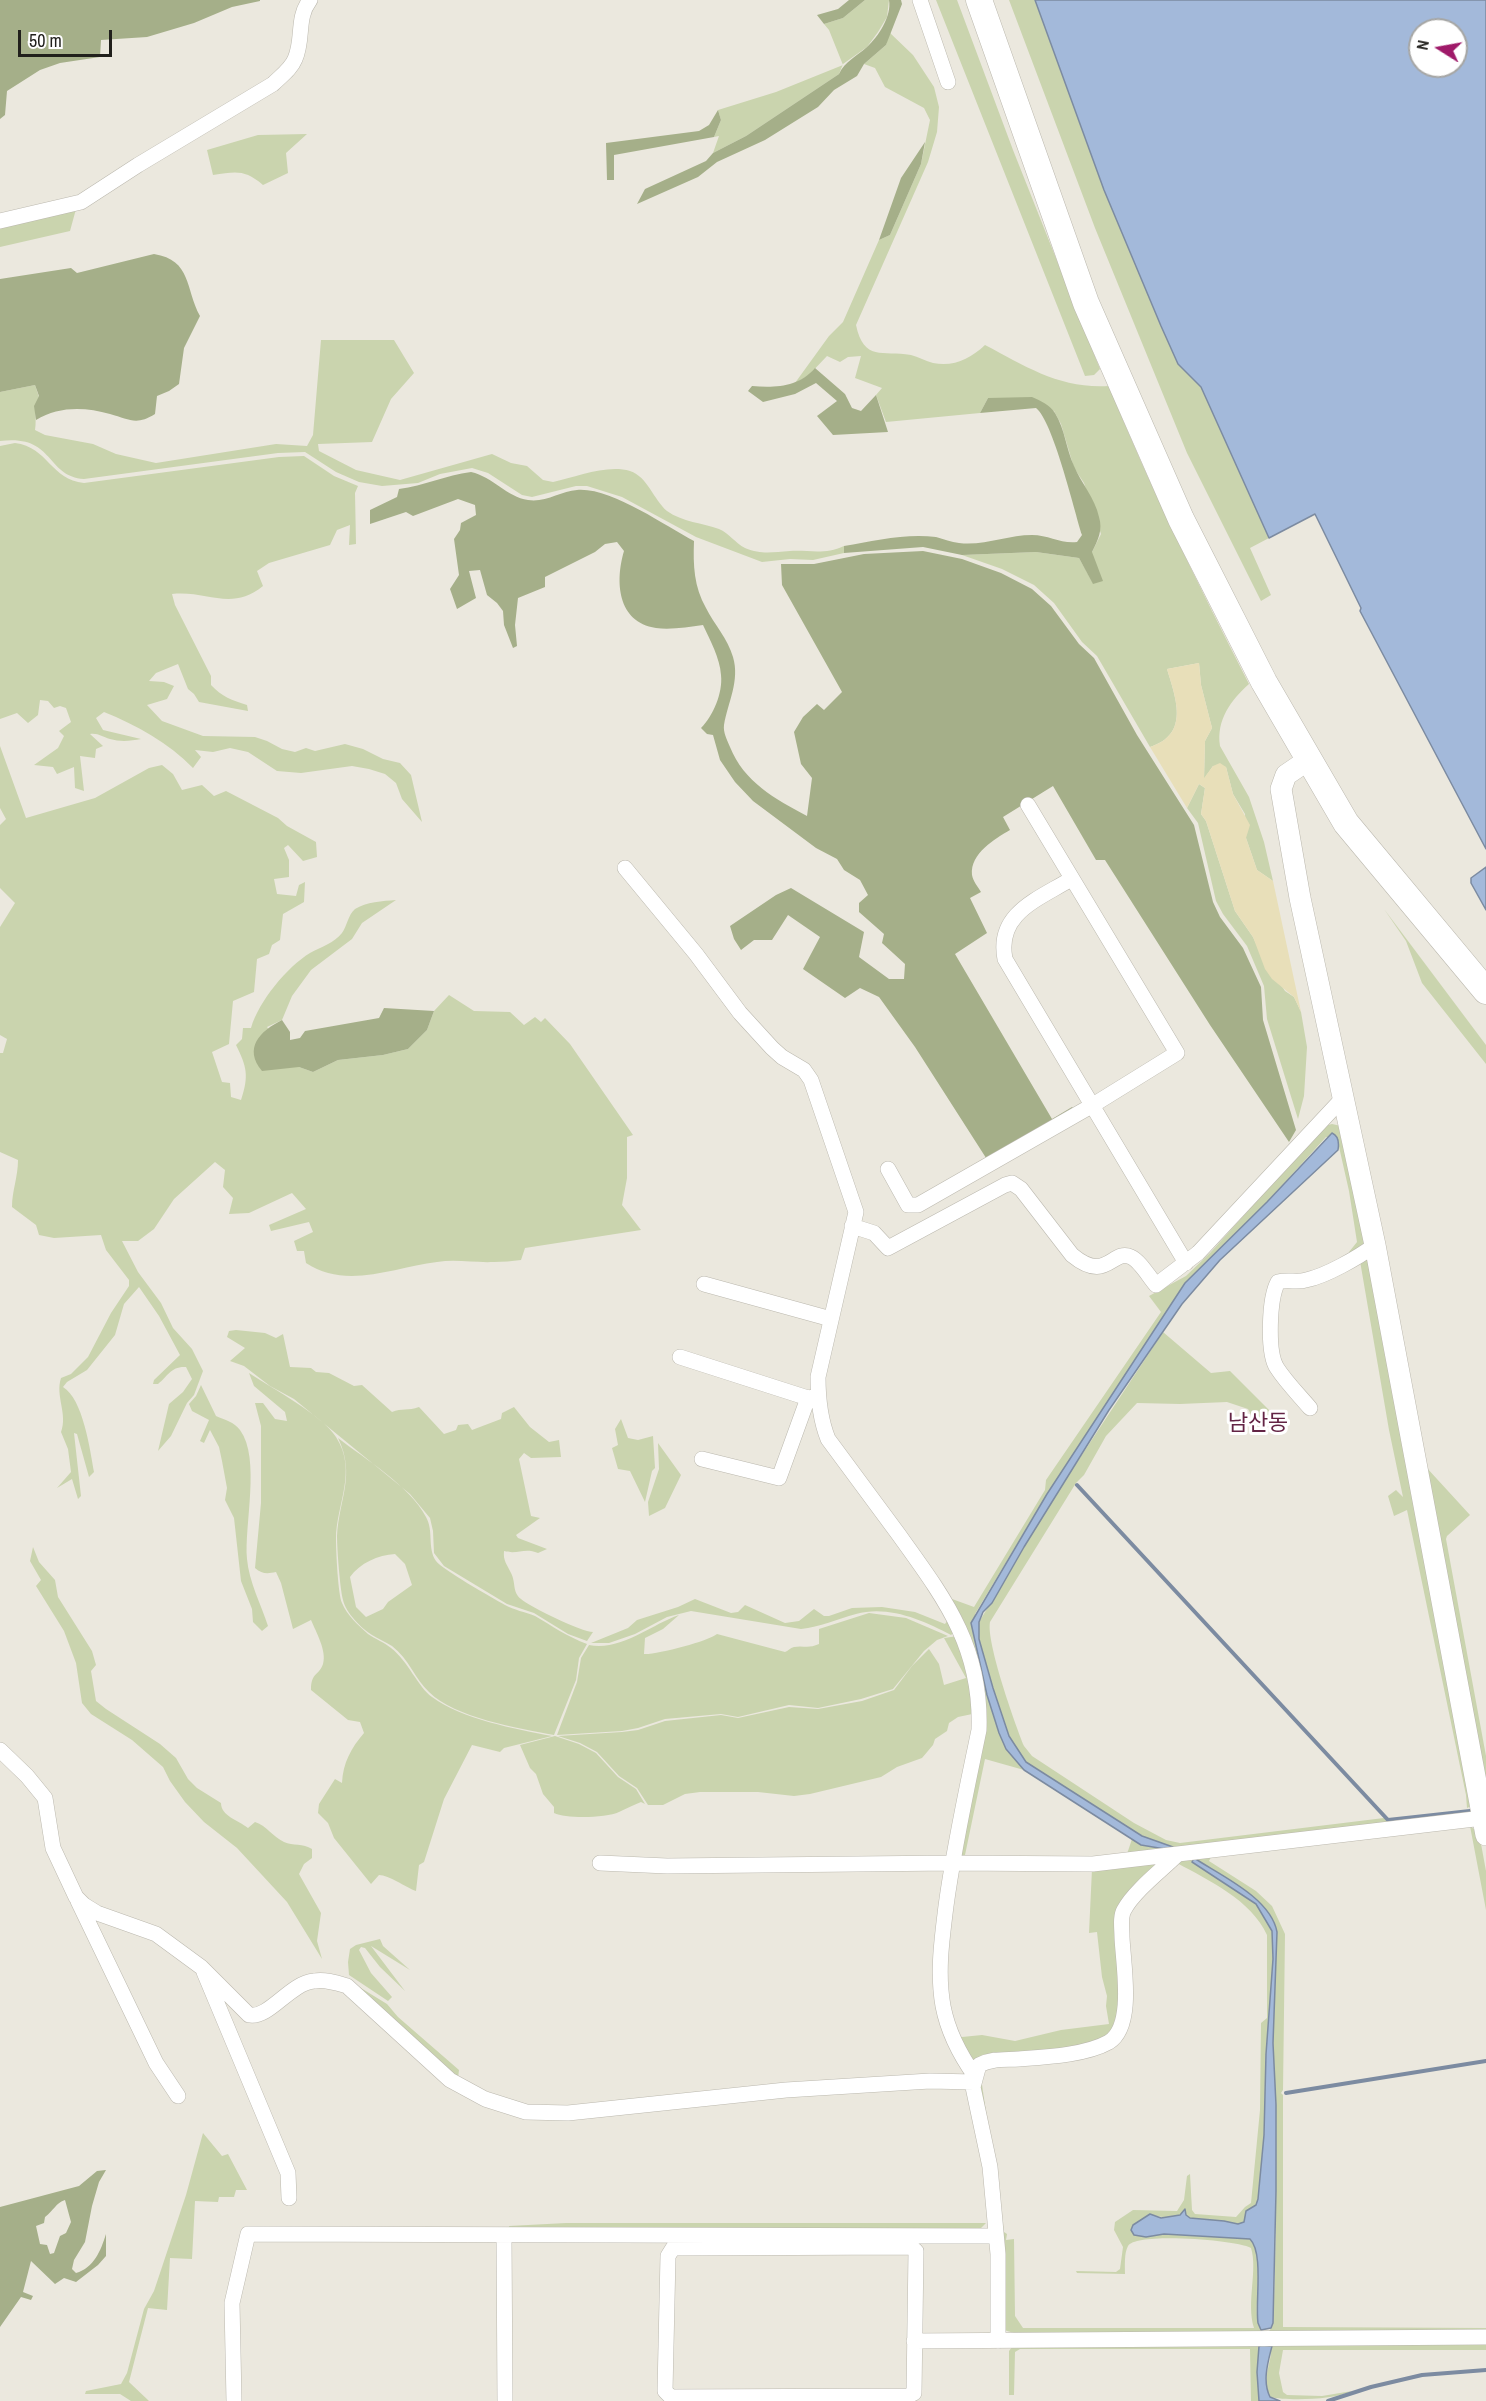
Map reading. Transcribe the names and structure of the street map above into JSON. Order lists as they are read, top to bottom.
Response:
{
  "districts": ["남산동"],
  "scale_bar": "50 m",
  "north": "left"
}
